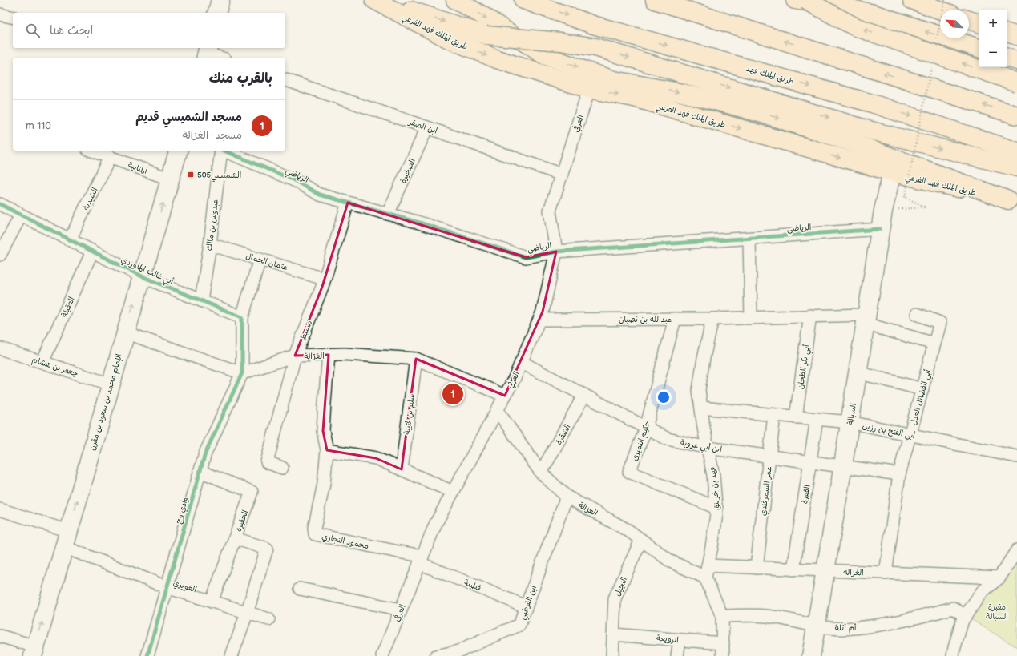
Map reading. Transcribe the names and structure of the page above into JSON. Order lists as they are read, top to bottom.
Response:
{
  "streets": {
    "main road": ["طريق الملك فهد الفرعي", "طريق الملك فهد"],
    "street": [
      "العرفي",
      "ابن الصقر",
      "المنابية",
      "الصخيرة",
      "الرياضي",
      "الشيدية",
      "عبدوس بن مالك",
      "عثمان الجمال",
      "أبي غالب الماوردي",
      "العقيلة",
      "عبدالله بن نصبان",
      "مشيط",
      "الغزالة",
      "جعفر بن هشام",
      "أبي بكر الطحان",
      "أبي الفضائل العدل",
      "الإمام محمد بن سعود بن مقرن",
      "سلم بن قتيبة",
      "السبالة",
      "أبي الفتح بن رزين",
      "الشقرة",
      "حكيم النميري",
      "ابن أبي عروبة",
      "فهد بن خرينق",
      "عمر السمرقندي",
      "القعرة",
      "وادي وج",
      "الحفيرة",
      "محمود النجاري",
      "فطينة",
      "الغويري",
      "النجيل",
      "ابن القرطبي",
      "أم أثلة",
      "الرويعة"
    ]
  },
  "crossings": [
    ["طريق الملك فهد الفرعي", "العرفي"],
    ["طريق الملك فهد الفرعي", "السبالة"],
    ["العرفي", "ابن الصقر"],
    ["العرفي", "الرياضي"],
    ["العرفي", "عبدالله بن نصبان"],
    ["العرفي", "الغزالة"],
    ["العرفي", "ابن أبي عروبة"],
    ["العرفي", "محمود النجاري"],
    ["العرفي", "فطينة"],
    ["ابن الصقر", "الصخيرة"],
    ["المنابية", "الشيدية"],
    ["المنابية", "الإمام محمد بن سعود بن مقرن"],
    ["الصخيرة", "الرياضي"],
    ["الرياضي", "مشيط"],
    ["الرياضي", "السبالة"],
    ["الشيدية", "أبي غالب الماوردي"],
    ["عبدوس بن مالك", "عثمان الجمال"],
    ["عبدوس بن مالك", "أبي غالب الماوردي"],
    ["عثمان الجمال", "مشيط"],
    ["أبي غالب الماوردي", "العقيلة"],
    ["أبي غالب الماوردي", "الإمام محمد بن سعود بن مقرن"],
    ["العقيلة", "جعفر بن هشام"],
    ["عبدالله بن نصبان", "أبي بكر الطحان"],
    ["عبدالله بن نصبان", "أبي الفضائل العدل"],
    ["عبدالله بن نصبان", "السبالة"],
    ["عبدالله بن نصبان", "حكيم النميري"],
    ["عبدالله بن نصبان", "فهد بن خرينق"],
    ["مشيط", "الغزالة"],
    ["الغزالة", "أبي الفضائل العدل"],
    ["الغزالة", "سلم بن قتيبة"],
    ["الغزالة", "السبالة"],
    ["الغزالة", "الشقرة"],
    ["الغزالة", "فهد بن خرينق"],
    ["الغزالة", "عمر السمرقندي"],
    ["الغزالة", "القعرة"],
    ["الغزالة", "وادي وج"],
    ["الغزالة", "محمود النجاري"],
    ["الغزالة", "النجيل"],
    ["الغزالة", "ابن القرطبي"],
    ["جعفر بن هشام", "الإمام محمد بن سعود بن مقرن"],
    ["أبي بكر الطحان", "أبي الفتح بن رزين"],
    ["أبي الفضائل العدل", "أبي الفتح بن رزين"],
    ["أبي الفضائل العدل", "ابن أبي عروبة"],
    ["الإمام محمد بن سعود بن مقرن", "الغويري"],
    ["السبالة", "أبي الفتح بن رزين"],
    ["السبالة", "ابن أبي عروبة"],
    ["السبالة", "أم أثلة"],
    ["أبي الفتح بن رزين", "فهد بن خرينق"],
    ["أبي الفتح بن رزين", "عمر السمرقندي"],
    ["أبي الفتح بن رزين", "القعرة"],
    ["الشقرة", "ابن أبي عروبة"],
    ["حكيم النميري", "ابن أبي عروبة"],
    ["حكيم النميري", "فهد بن خرينق"],
    ["ابن أبي عروبة", "فهد بن خرينق"],
    ["ابن أبي عروبة", "عمر السمرقندي"],
    ["ابن أبي عروبة", "القعرة"],
    ["وادي وج", "الحفيرة"],
    ["وادي وج", "الغويري"],
    ["الحفيرة", "الغويري"],
    ["محمود النجاري", "فطينة"],
    ["فطينة", "ابن القرطبي"],
    ["النجيل", "الرويعة"]
  ],
  "parks": ["مقبرة السبالة"],
  "places": {
    "transit": ["الشميسي505"]
  },
  "north": "top left",
  "page": {
    "map_buttons": ["+", "−"],
    "search": "ابحث هنا",
    "heading": "بالقرب منك",
    "list": [
      {
        "mark": "1",
        "name": "مسجد الشميسي قديم",
        "note": "مسجد · الغزالة",
        "value": "110 m"
      }
    ],
    "pins": "1"
  }
}
